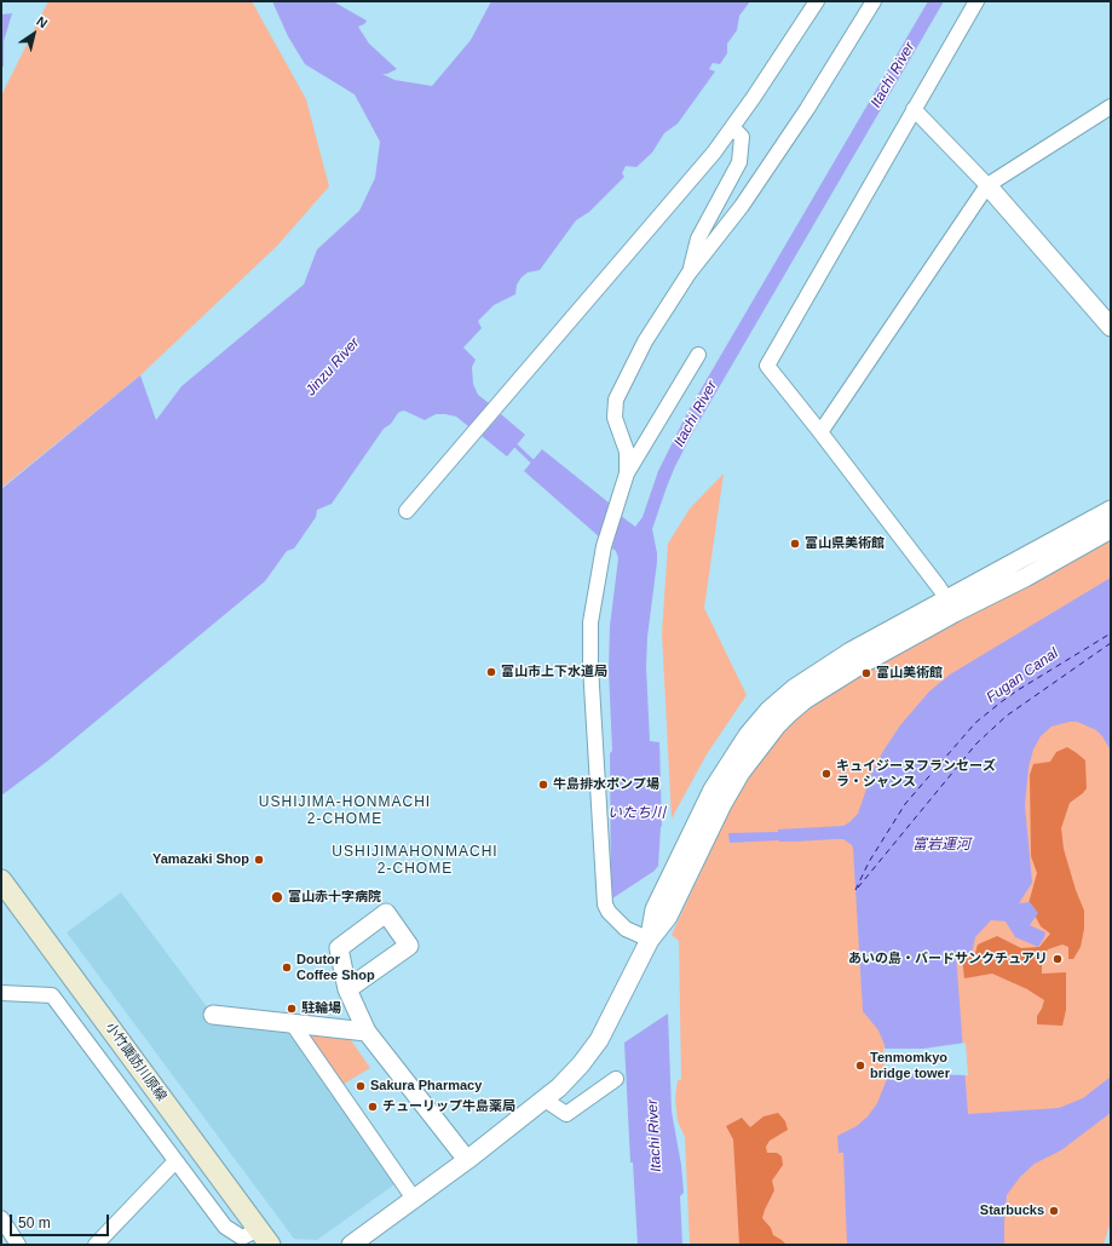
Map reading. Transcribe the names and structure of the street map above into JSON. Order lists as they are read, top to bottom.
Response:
{
  "streets": {
    "main road": ["小竹諏訪川原線"]
  },
  "districts": ["USHIJIMA-HONMACHI 2-CHOME", "USHIJIMAHONMACHI 2-CHOME"],
  "water": [
    "Itachi River",
    "Jinzu River",
    "Fugan Canal",
    "いたち川",
    "富岩運河"
  ],
  "places": [
    "富山県美術館",
    "富山市上下水道局",
    "富山美術館",
    "キュイジーヌフランセーズ ラ・シャンス",
    "牛島排水ポンプ場",
    "Yamazaki Shop",
    "富山赤十字病院",
    "あいの島・バードサンクチュアリ",
    "Doutor Coffee Shop",
    "駐輪場",
    "Tenmomkyo bridge tower",
    "Sakura Pharmacy",
    "チューリップ牛島薬局",
    "Starbucks"
  ],
  "scale_bar": "50 m",
  "north": "top right"
}
